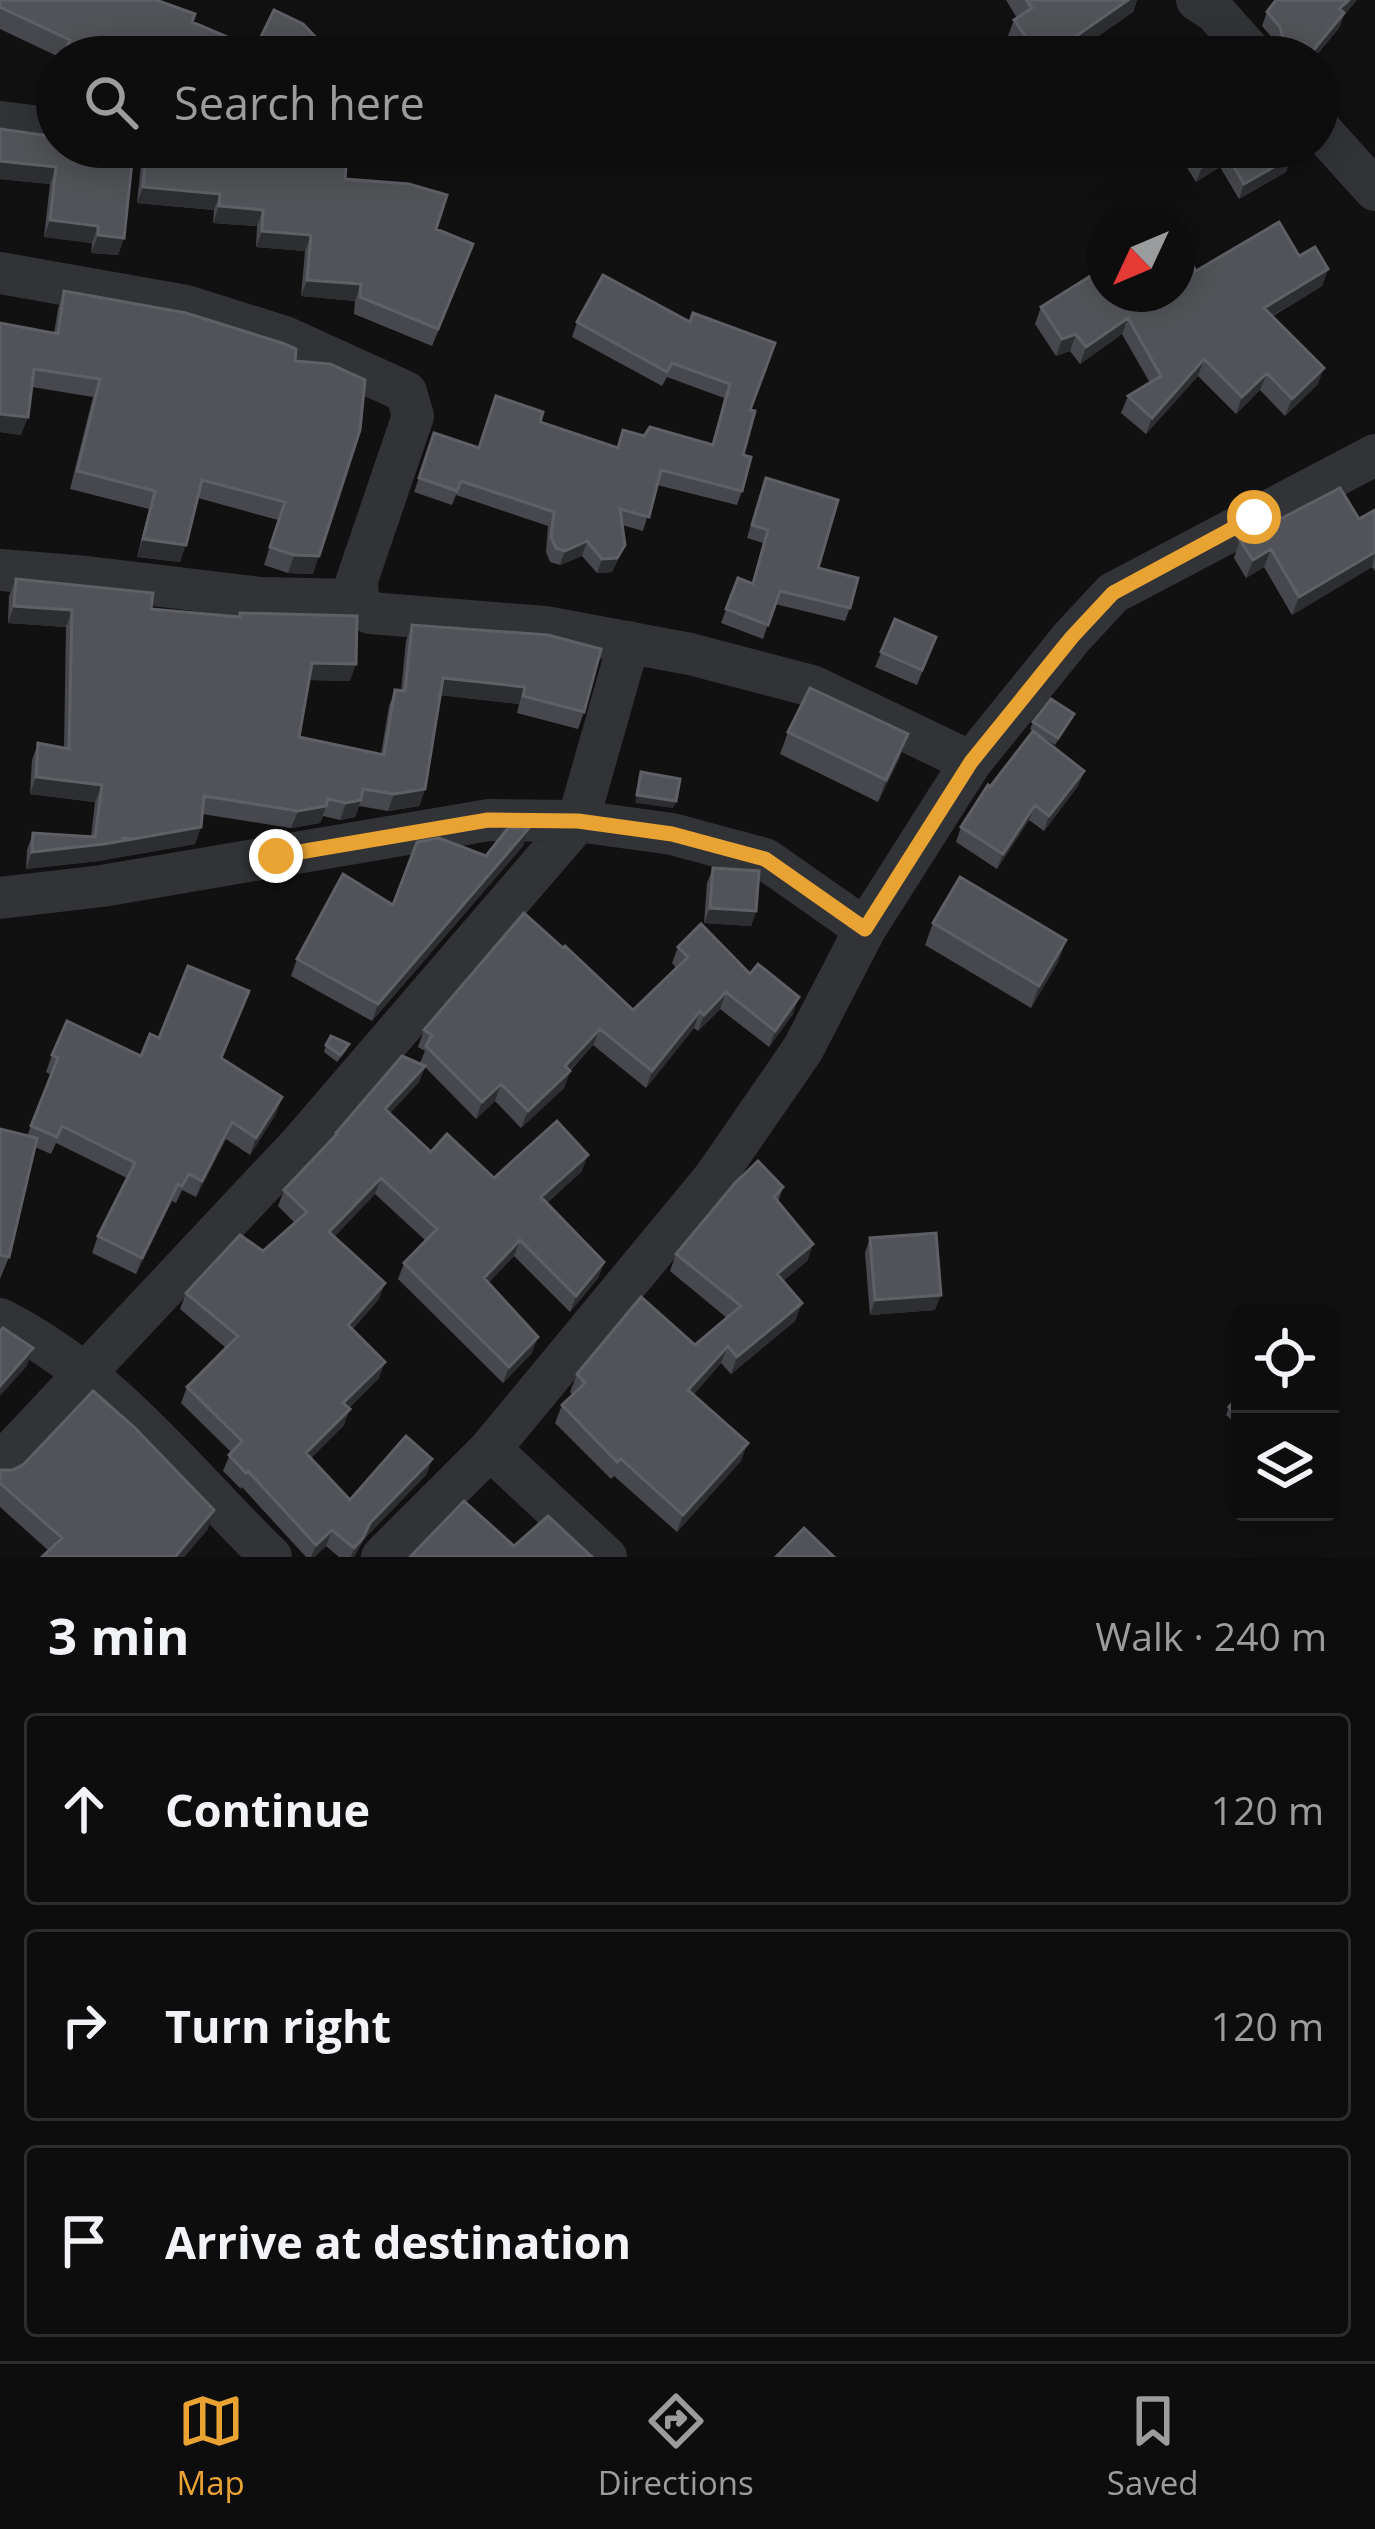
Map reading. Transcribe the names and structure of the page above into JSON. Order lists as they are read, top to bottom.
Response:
{
  "north": "bottom left",
  "page": {
    "search": "Search here",
    "heading": ["3 min", "Walk · 240 m"],
    "list": [
      ["Continue", "120 m"],
      ["Turn right", "120 m"],
      "Arrive at destination"
    ],
    "nav": ["Map", "Directions", "Saved"]
  }
}
